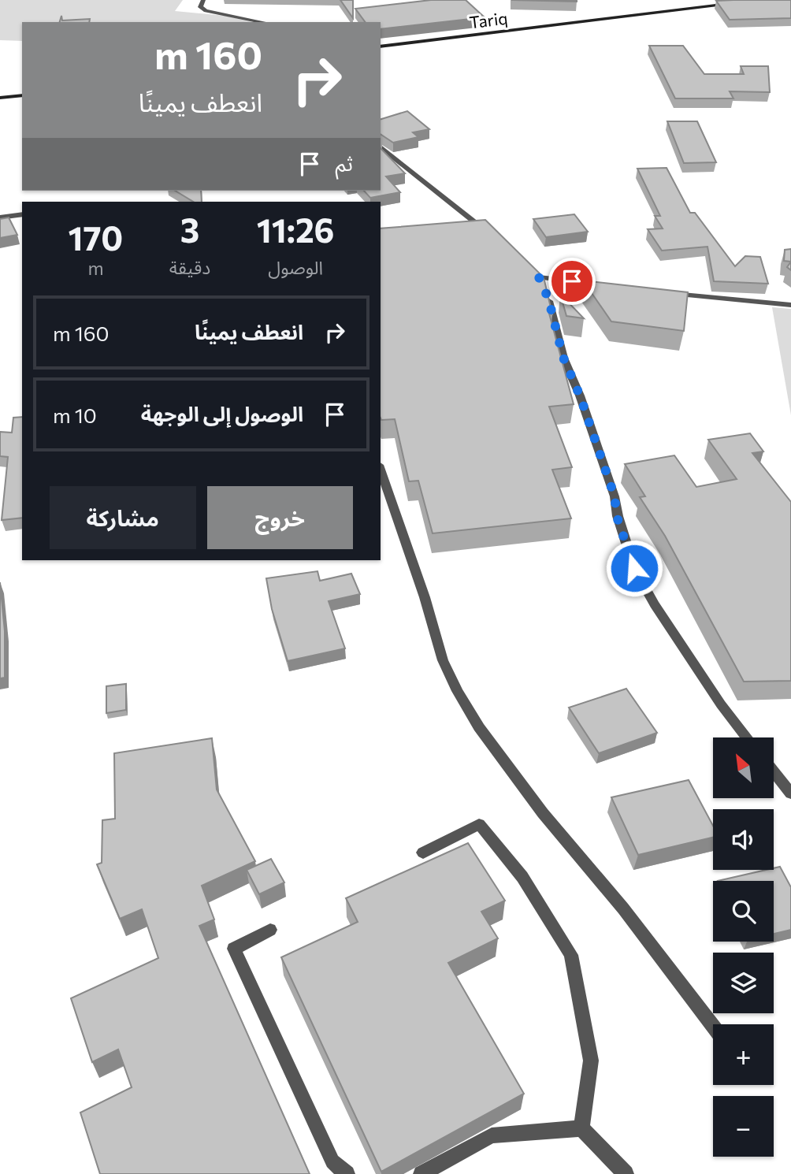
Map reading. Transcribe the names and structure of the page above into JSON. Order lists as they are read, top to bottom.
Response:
{
  "streets": {
    "main road": ["Tariq"]
  },
  "north": "top left",
  "page": {
    "turn": ["160 m", "انعطف يمينًا"],
    "then": "ثم",
    "eta": [
      "11:26",
      "الوصول",
      "3",
      "دقيقة",
      "170",
      "m"
    ],
    "list": [
      {
        "name": "انعطف يمينًا",
        "value": "160 m"
      },
      {
        "name": "الوصول إلى الوجهة",
        "value": "10 m"
      }
    ],
    "buttons": ["خروج", "مشاركة"],
    "map_buttons": ["+", "−"]
  }
}
